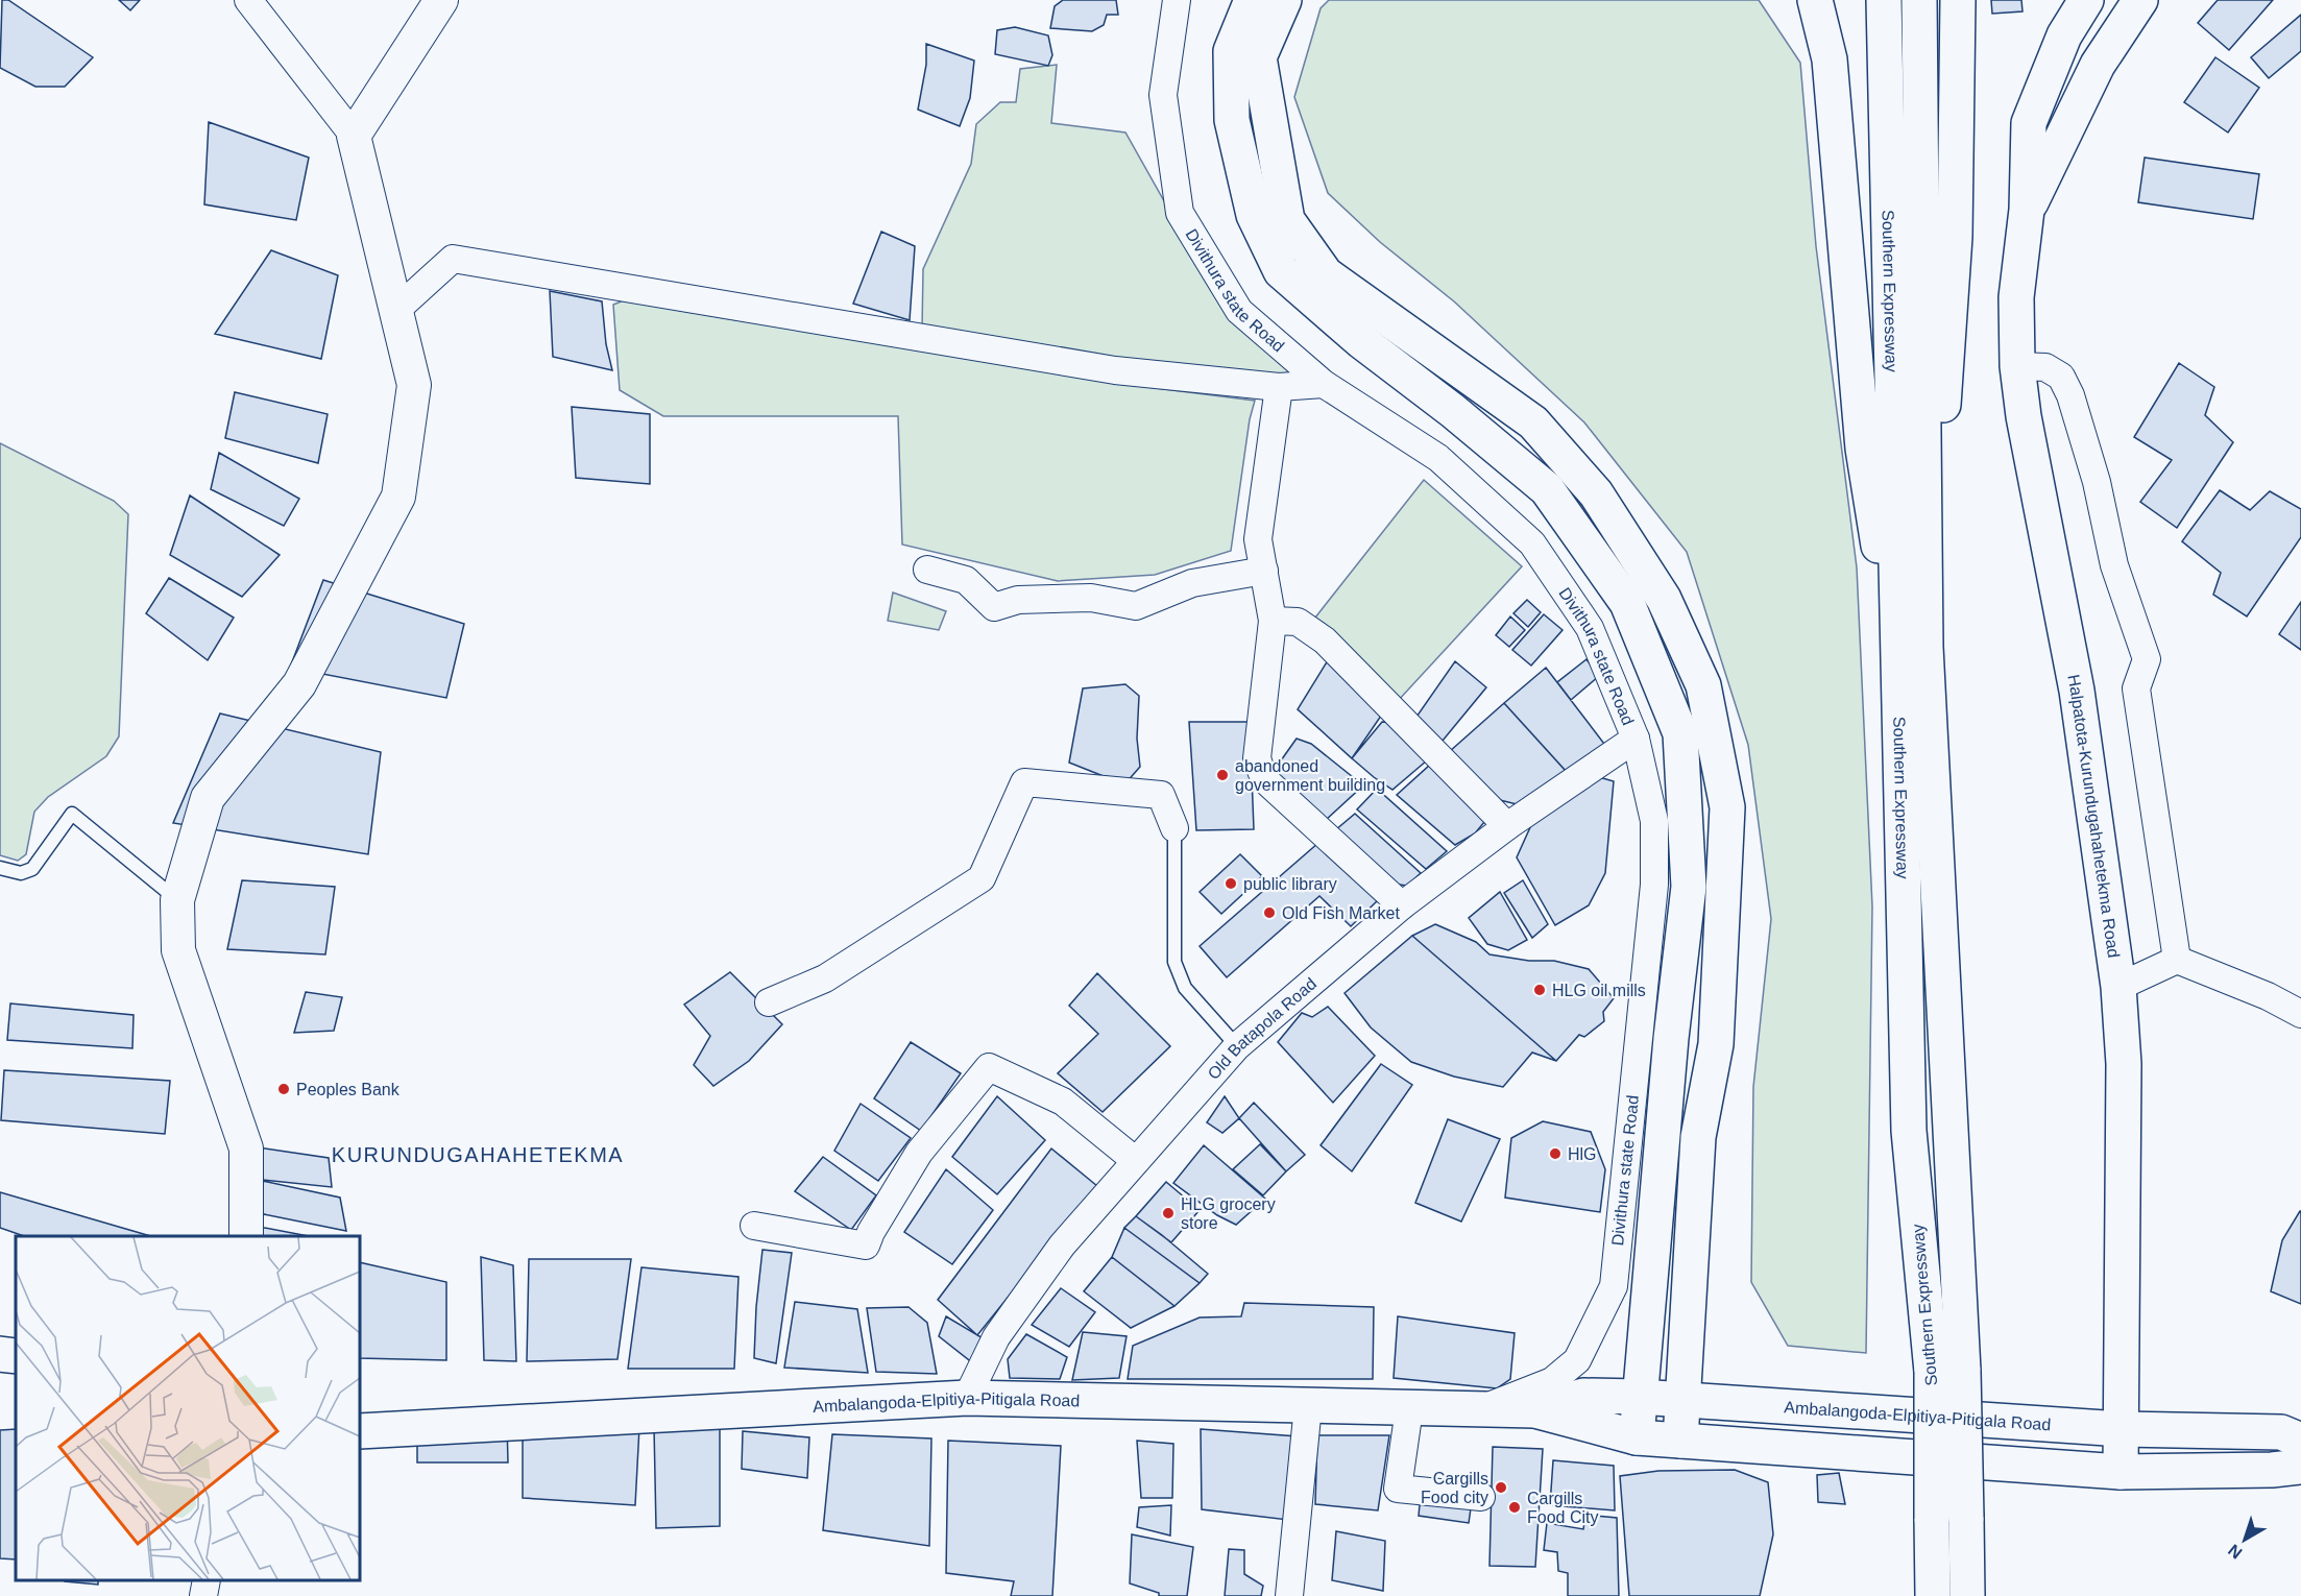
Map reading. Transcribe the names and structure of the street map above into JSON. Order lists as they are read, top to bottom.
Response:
{
  "streets": {
    "main road": ["Southern Expressway", "Halpatota-Kurundugahahetekma Road", "Ambalangoda-Elpitiya-Pitigala Road"],
    "street": ["Divithura state Road", "Old Batapola Road"]
  },
  "crossings": [
    ["Divithura state Road", "Old Batapola Road"],
    ["Divithura state Road", "Ambalangoda-Elpitiya-Pitigala Road"],
    ["Halpatota-Kurundugahahetekma Road", "Ambalangoda-Elpitiya-Pitigala Road"],
    ["Old Batapola Road", "Ambalangoda-Elpitiya-Pitigala Road"]
  ],
  "districts": ["KURUNDUGAHAHETEKMA"],
  "places": [
    "abandoned government building",
    "public library",
    "Old Fish Market",
    "HLG oil mills",
    "Peoples Bank",
    "HlG",
    "HLG grocery store",
    "Cargills Food city",
    "Cargills Food City"
  ],
  "north": "bottom left"
}
